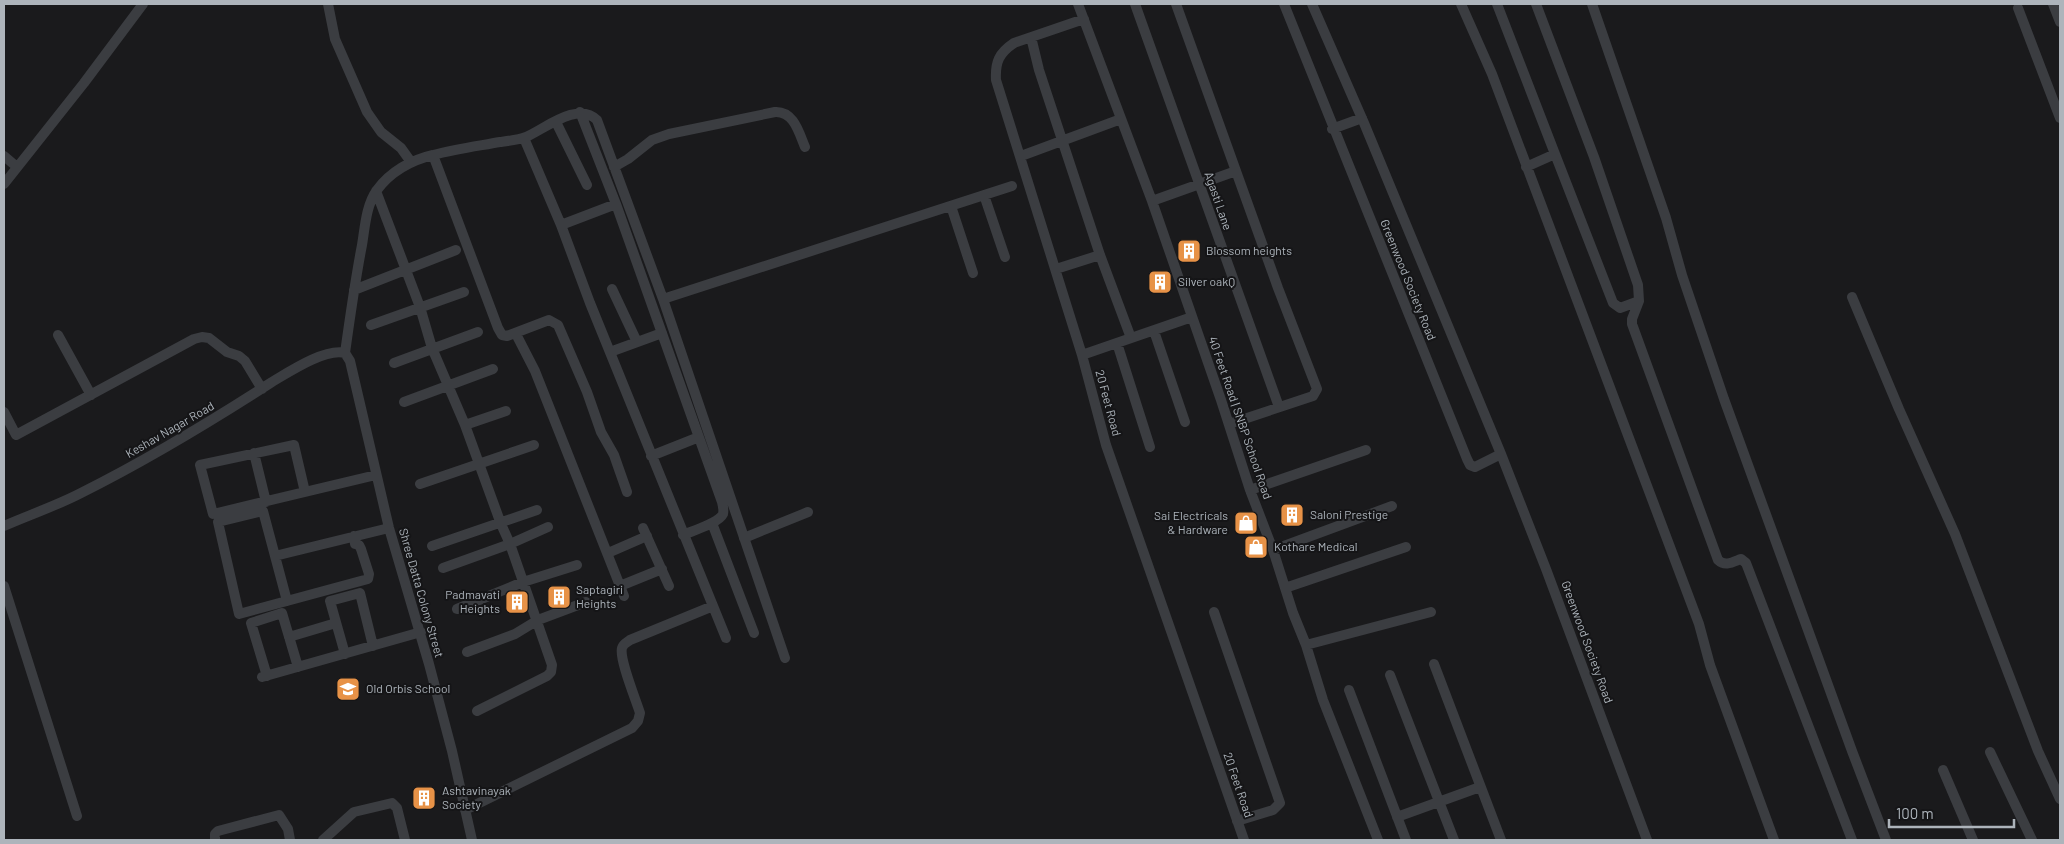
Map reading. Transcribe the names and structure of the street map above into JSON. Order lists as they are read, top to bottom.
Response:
{
  "streets": {
    "street": [
      "Agasti Lane",
      "Greenwood Society Road",
      "20 Feet Road",
      "40 Feet Road | SNBP School Road",
      "Keshav Nagar Road",
      "Shree Datta Colony Street"
    ]
  },
  "crossings": [
    ["20 Feet Road", "40 Feet Road | SNBP School Road"],
    ["Keshav Nagar Road", "Shree Datta Colony Street"]
  ],
  "places": {
    "building": [
      "Blossom heights",
      "Silver oakQ",
      "Saloni Prestige",
      "Saptagiri Heights",
      "Padmavati Heights",
      "Ashtavinayak Society"
    ],
    "shop": ["Sai Electricals & Hardware", "Kothare Medical"],
    "school or university": ["Old Orbis School"]
  },
  "scale_bar": "100 m"
}
